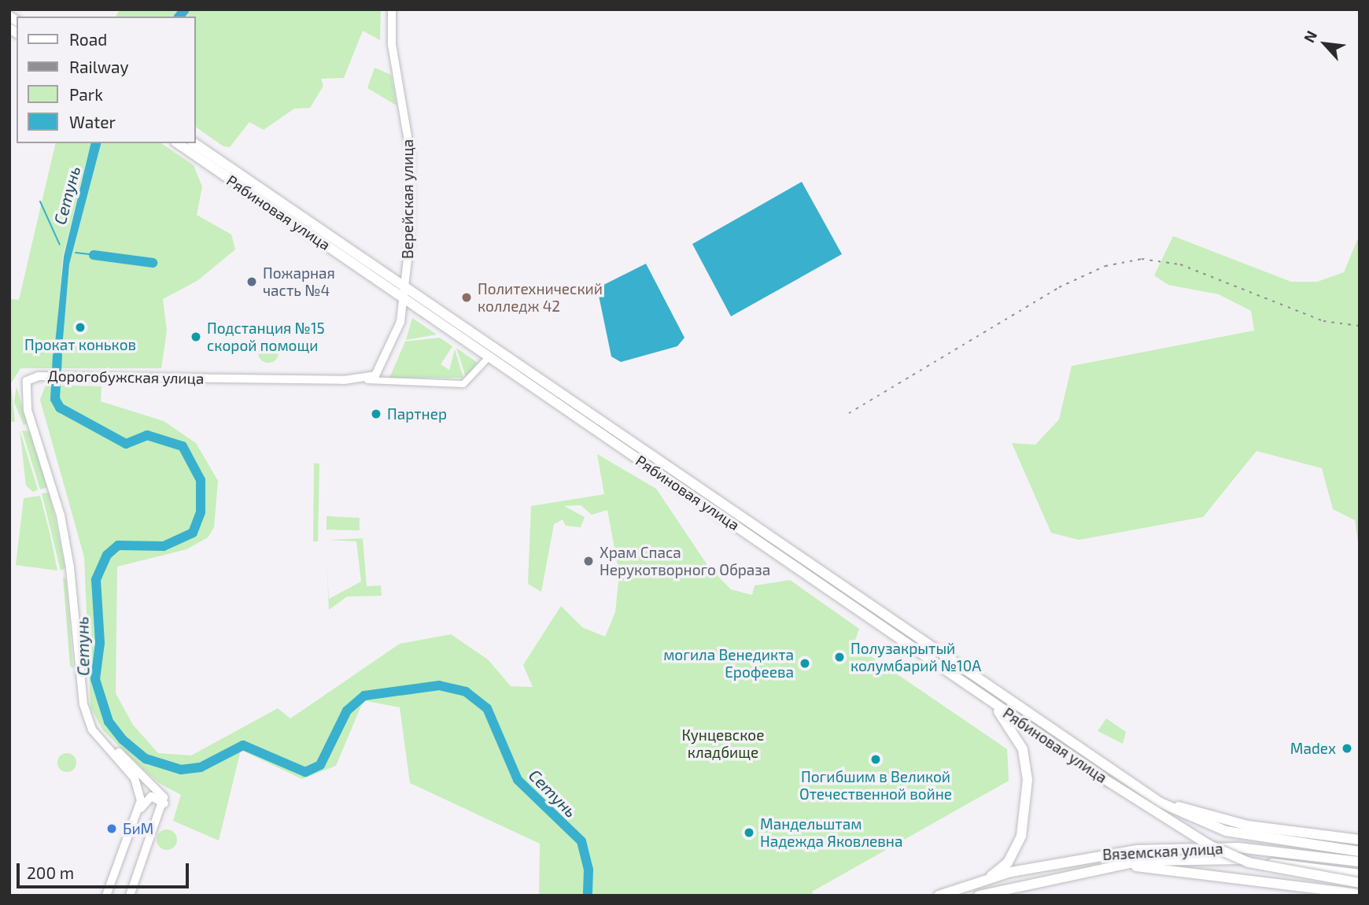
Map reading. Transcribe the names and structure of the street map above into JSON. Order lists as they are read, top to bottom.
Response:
{
  "streets": {
    "main road": ["Рябиновая улица", "Вяземская улица"],
    "street": ["Верейская улица", "Дорогобужская улица"]
  },
  "crossings": [
    ["Верейская улица", "Рябиновая улица"],
    ["Верейская улица", "Дорогобужская улица"],
    ["Рябиновая улица", "Дорогобужская улица"]
  ],
  "water": ["Сетунь"],
  "parks": ["Кунцевское кладбище"],
  "places": [
    "Пожарная часть №4",
    "Политехнический колледж 42",
    "Прокат коньков",
    "Подстанция №15 скорой помощи",
    "Партнер",
    "Храм Спаса Нерукотворного Образа",
    "Полузакрытый колумбарий №10А",
    "могила Венедикта Ерофеева",
    "Madex",
    "Погибшим в Великой Отечественной войне",
    "БиМ",
    "Мандельштам Надежда Яковлевна"
  ],
  "legend": [
    "Road",
    "Railway",
    "Park",
    "Water"
  ],
  "scale_bar": "200 m",
  "north": "top left"
}
